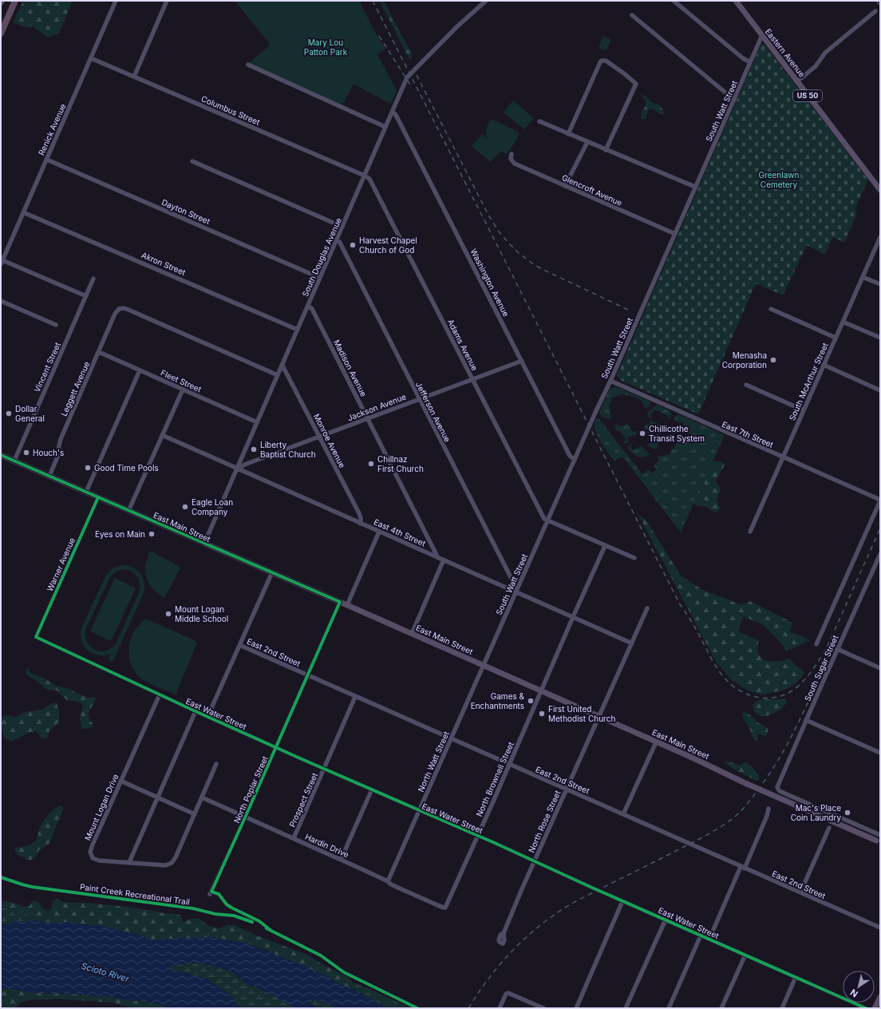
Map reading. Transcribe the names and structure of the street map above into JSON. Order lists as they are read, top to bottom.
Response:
{
  "streets": {
    "main road": ["Eastern Avenue", "US 50", "East Main Street"],
    "street": [
      "Columbus Street",
      "South Watt Street",
      "Renick Avenue",
      "Glencroft Avenue",
      "Dayton Street",
      "South Douglas Avenue",
      "Akron Street",
      "Washington Avenue",
      "Adams Avenue",
      "Vincent Street",
      "Madison Avenue",
      "Fleet Street",
      "South McArthur Street",
      "Leggett Avenue",
      "Jackson Avenue",
      "Jefferson Avenue",
      "East 7th Street",
      "Monroe Avenue",
      "East 4th Street",
      "Warner Avenue",
      "East 2nd Street",
      "South Sugar Street",
      "East Water Street",
      "North Watt Street",
      "North Brownell Street",
      "North Poplar Street",
      "Prospect Street",
      "Mount Logan Drive",
      "North Rose Street",
      "Hardin Drive"
    ],
    "cycle path": ["Paint Creek Recreational Trail"]
  },
  "crossings": [
    ["Eastern Avenue", "South Watt Street"],
    ["Columbus Street", "Renick Avenue"],
    ["Columbus Street", "South Douglas Avenue"],
    ["Columbus Street", "Adams Avenue"],
    ["South Watt Street", "Glencroft Avenue"],
    ["South Watt Street", "Washington Avenue"],
    ["South Watt Street", "Adams Avenue"],
    ["South Watt Street", "Jefferson Avenue"],
    ["South Watt Street", "East 7th Street"],
    ["South Watt Street", "East Main Street"],
    ["South Watt Street", "East 4th Street"],
    ["South Watt Street", "North Watt Street"],
    ["Renick Avenue", "Dayton Street"],
    ["Renick Avenue", "Akron Street"],
    ["Dayton Street", "South Douglas Avenue"],
    ["South Douglas Avenue", "Akron Street"],
    ["South Douglas Avenue", "Washington Avenue"],
    ["South Douglas Avenue", "Adams Avenue"],
    ["South Douglas Avenue", "Madison Avenue"],
    ["South Douglas Avenue", "Fleet Street"],
    ["South Douglas Avenue", "Leggett Avenue"],
    ["South Douglas Avenue", "Jackson Avenue"],
    ["South Douglas Avenue", "Jefferson Avenue"],
    ["South Douglas Avenue", "Monroe Avenue"],
    ["South Douglas Avenue", "East Main Street"],
    ["South Douglas Avenue", "East 4th Street"],
    ["Washington Avenue", "Jackson Avenue"],
    ["Adams Avenue", "Jackson Avenue"],
    ["Vincent Street", "East Main Street"],
    ["Madison Avenue", "Jackson Avenue"],
    ["Madison Avenue", "East 4th Street"],
    ["Fleet Street", "Leggett Avenue"],
    ["South McArthur Street", "East 7th Street"],
    ["Leggett Avenue", "East Main Street"],
    ["Jackson Avenue", "Jefferson Avenue"],
    ["Jackson Avenue", "Monroe Avenue"],
    ["Jackson Avenue", "East 4th Street"],
    ["Jefferson Avenue", "East 4th Street"],
    ["Monroe Avenue", "East 4th Street"],
    ["East Main Street", "Warner Avenue"],
    ["East Main Street", "North Watt Street"],
    ["East Main Street", "North Brownell Street"],
    ["East Main Street", "North Poplar Street"],
    ["East Main Street", "North Rose Street"],
    ["East 4th Street", "North Brownell Street"],
    ["East 4th Street", "North Rose Street"],
    ["Warner Avenue", "East Water Street"],
    ["East 2nd Street", "North Watt Street"],
    ["East 2nd Street", "North Brownell Street"],
    ["East 2nd Street", "North Poplar Street"],
    ["East 2nd Street", "Prospect Street"],
    ["East 2nd Street", "North Rose Street"],
    ["East Water Street", "North Watt Street"],
    ["East Water Street", "North Brownell Street"],
    ["East Water Street", "North Poplar Street"],
    ["East Water Street", "Prospect Street"],
    ["East Water Street", "Mount Logan Drive"],
    ["East Water Street", "North Rose Street"],
    ["North Watt Street", "Hardin Drive"],
    ["North Brownell Street", "Hardin Drive"],
    ["North Poplar Street", "Hardin Drive"],
    ["Prospect Street", "Hardin Drive"],
    ["Mount Logan Drive", "Hardin Drive"]
  ],
  "water": ["Scioto River"],
  "parks": ["Mary Lou Patton Park", "Greenlawn Cemetery"],
  "places": [
    "Harvest Chapel Church of God",
    "Menasha Corporation",
    "Dollar General",
    "Chillicothe Transit System",
    "Liberty Baptist Church",
    "Houch's",
    "Chillnaz First Church",
    "Good Time Pools",
    "Eagle Loan Company",
    "Eyes on Main",
    "Mount Logan Middle School",
    "Games & Enchantments",
    "First United Methodist Church",
    "Mac's Place Coin Laundry"
  ],
  "north": "bottom left"
}
